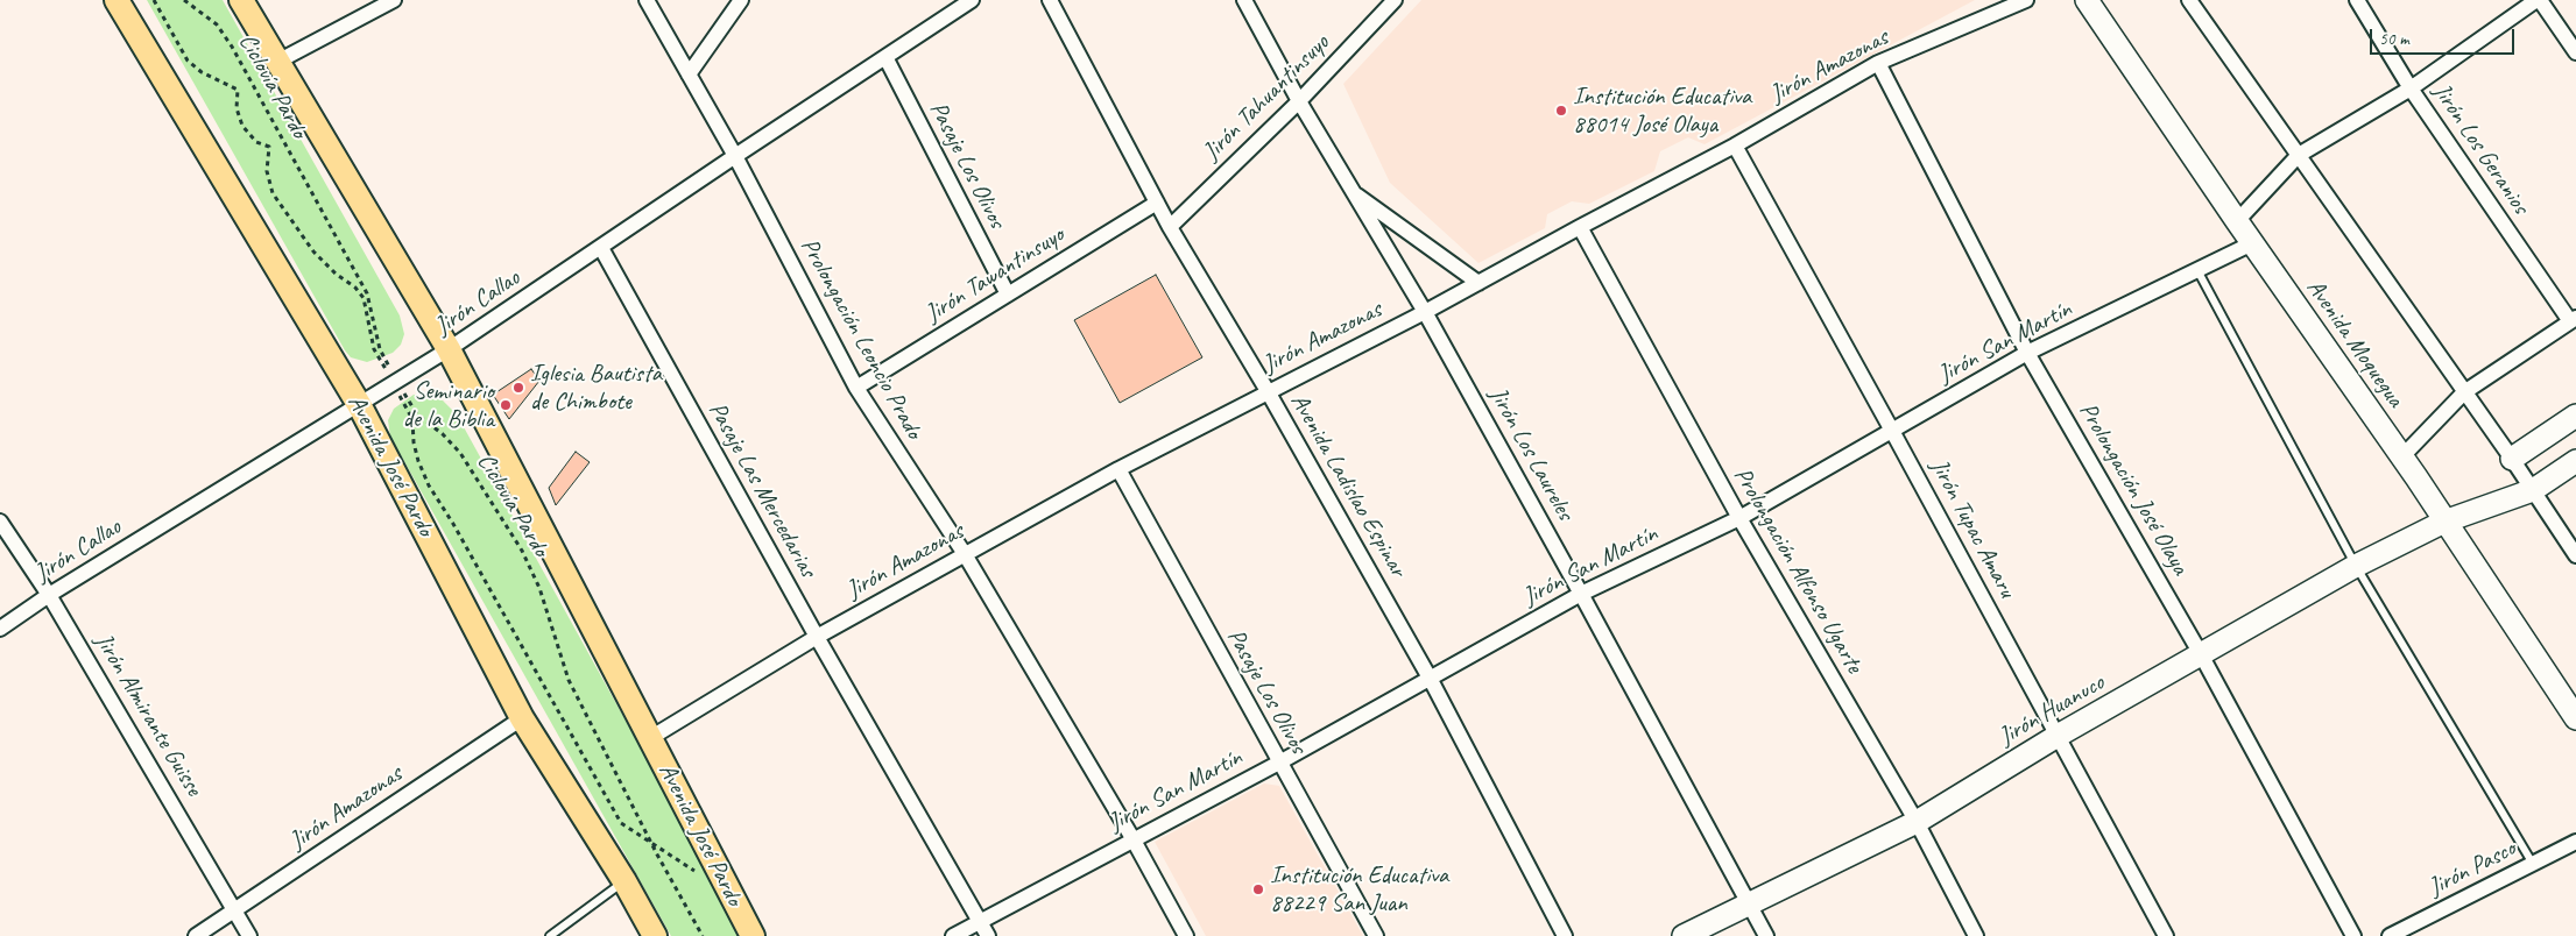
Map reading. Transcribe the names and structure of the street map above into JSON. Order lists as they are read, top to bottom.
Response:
{
  "streets": {
    "main road": ["Avenida Moquegua", "Avenida José Pardo", "Jirón Huanuco"],
    "street": [
      "Jirón Amazonas",
      "Jirón Tahuantinsuyo",
      "Jirón Los Geranios",
      "Pasaje Los Olivos",
      "Jirón Tawantinsuyo",
      "Jirón Callao",
      "Prolongación Leoncio Prado",
      "Jirón San Martín",
      "Jirón Los Laureles",
      "Avenida Ladislao Espinar",
      "Prolongación José Olaya",
      "Pasaje Las Mercedarias",
      "Jirón Tupac Amaru",
      "Prolongación Alfonso Ugarte",
      "Jirón Almirante Guisse",
      "Jirón Pasco"
    ],
    "path": ["Ciclovía Pardo"]
  },
  "crossings": [
    ["Jirón Amazonas", "Pasaje Los Olivos"],
    ["Jirón Amazonas", "Prolongación Leoncio Prado"],
    ["Jirón Amazonas", "Jirón Los Laureles"],
    ["Jirón Amazonas", "Avenida José Pardo"],
    ["Jirón Amazonas", "Avenida Ladislao Espinar"],
    ["Jirón Amazonas", "Prolongación José Olaya"],
    ["Jirón Amazonas", "Pasaje Las Mercedarias"],
    ["Jirón Amazonas", "Jirón Tupac Amaru"],
    ["Jirón Amazonas", "Prolongación Alfonso Ugarte"],
    ["Jirón Amazonas", "Jirón Almirante Guisse"],
    ["Ciclovía Pardo", "Jirón Callao"],
    ["Jirón Tahuantinsuyo", "Jirón Los Laureles"],
    ["Jirón Tahuantinsuyo", "Avenida Ladislao Espinar"],
    ["Pasaje Los Olivos", "Jirón Tawantinsuyo"],
    ["Pasaje Los Olivos", "Jirón Callao"],
    ["Pasaje Los Olivos", "Jirón San Martín"],
    ["Jirón Tawantinsuyo", "Prolongación Leoncio Prado"],
    ["Jirón Tawantinsuyo", "Avenida Ladislao Espinar"],
    ["Jirón Callao", "Prolongación Leoncio Prado"],
    ["Jirón Callao", "Avenida José Pardo"],
    ["Jirón Callao", "Pasaje Las Mercedarias"],
    ["Jirón Callao", "Jirón Almirante Guisse"],
    ["Prolongación Leoncio Prado", "Jirón San Martín"],
    ["Jirón San Martín", "Avenida Moquegua"],
    ["Jirón San Martín", "Jirón Los Laureles"],
    ["Jirón San Martín", "Avenida Ladislao Espinar"],
    ["Jirón San Martín", "Prolongación José Olaya"],
    ["Jirón San Martín", "Pasaje Las Mercedarias"],
    ["Jirón San Martín", "Jirón Tupac Amaru"],
    ["Jirón San Martín", "Prolongación Alfonso Ugarte"],
    ["Avenida Moquegua", "Jirón Huanuco"],
    ["Jirón Los Laureles", "Jirón Huanuco"],
    ["Prolongación José Olaya", "Jirón Huanuco"],
    ["Jirón Tupac Amaru", "Jirón Huanuco"],
    ["Prolongación Alfonso Ugarte", "Jirón Huanuco"]
  ],
  "places": [
    "Institución Educativa 88014 José Olaya",
    "Iglesia Bautista de Chimbote",
    "Seminario de la Biblia",
    "Institución Educativa 88229 San Juan"
  ],
  "scale_bar": "50 m"
}
